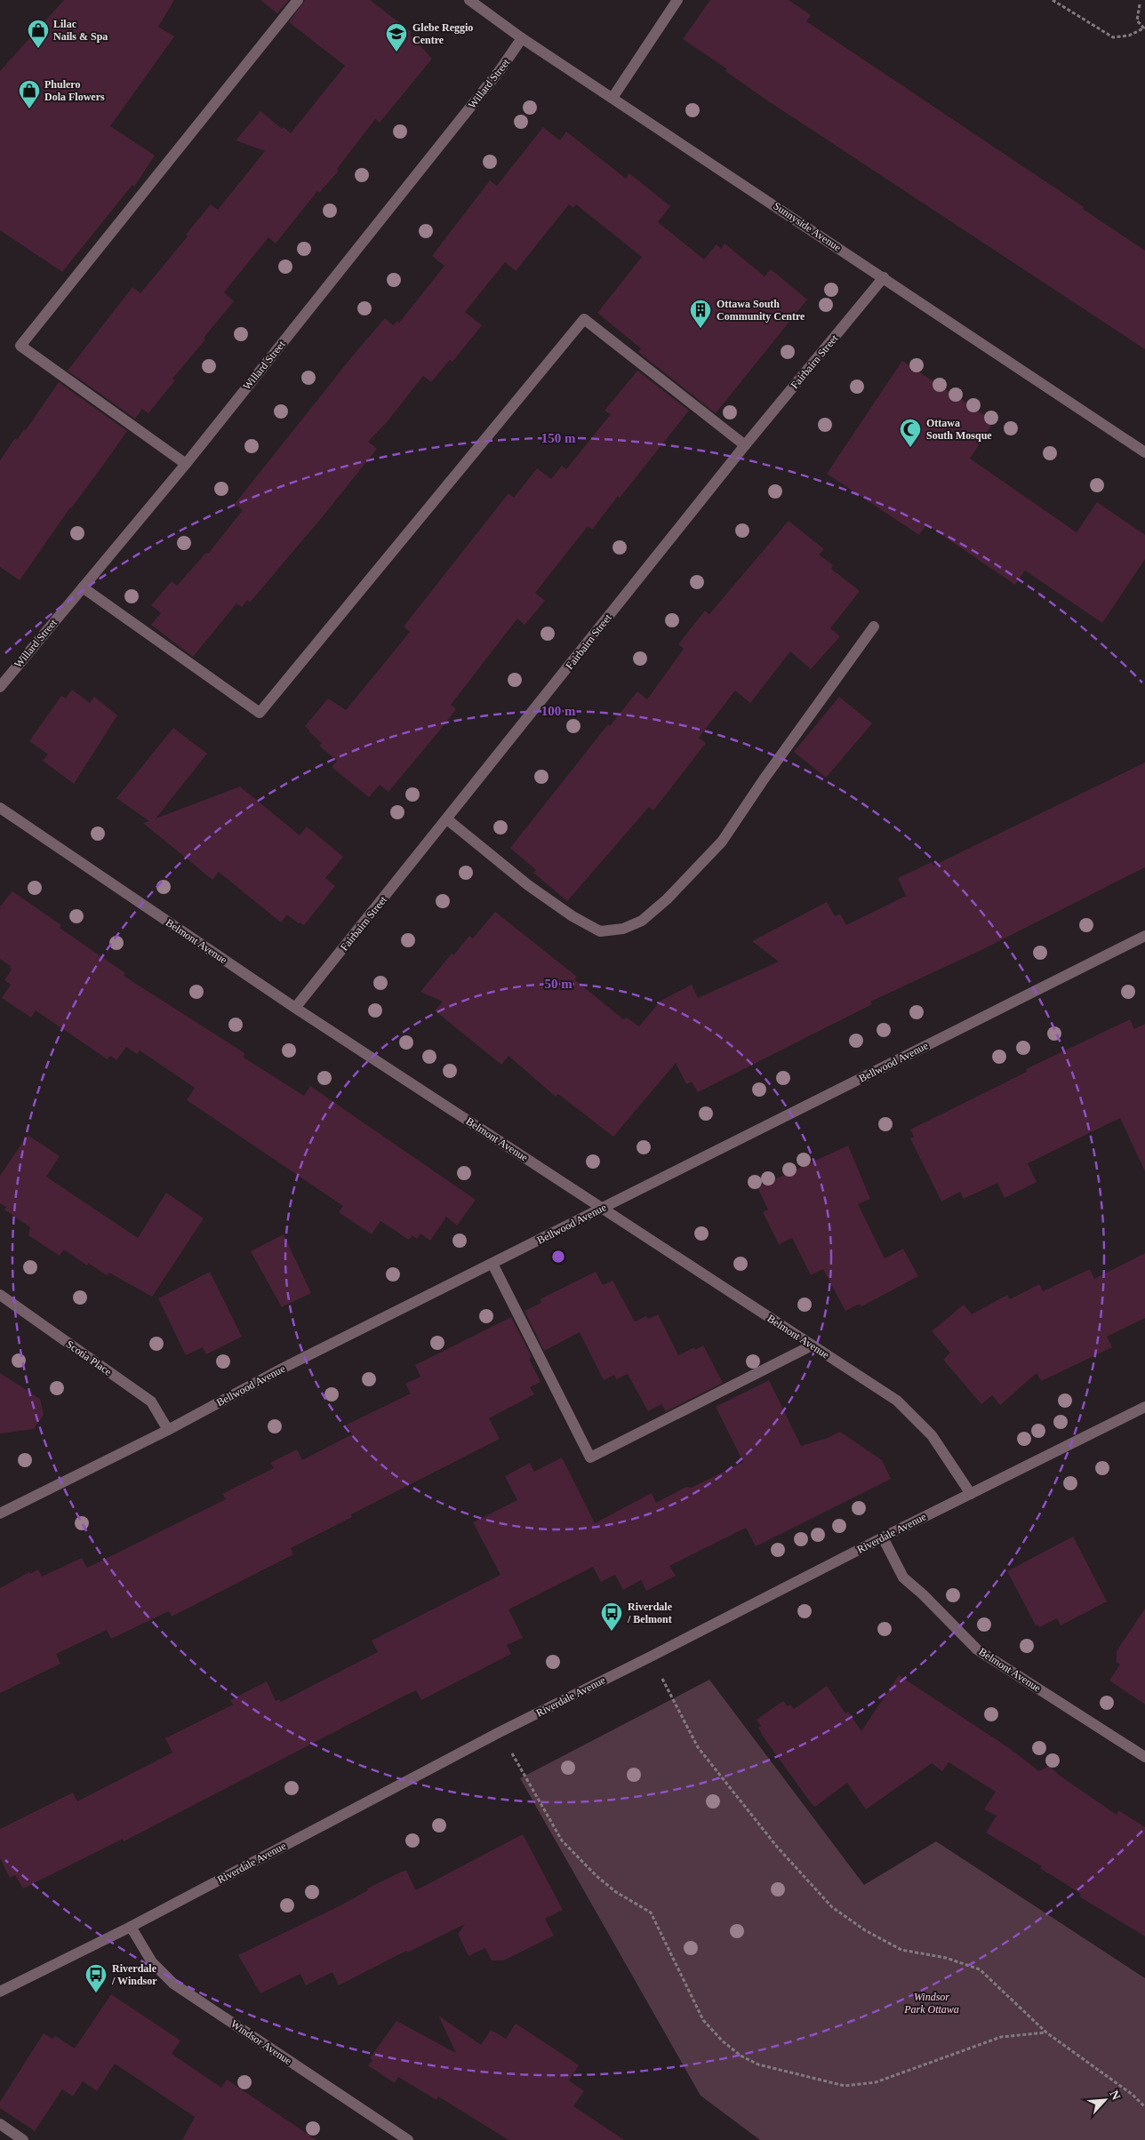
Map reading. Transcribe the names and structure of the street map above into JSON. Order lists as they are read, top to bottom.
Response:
{
  "streets": {
    "street": [
      "Willard Street",
      "Sunnyside Avenue",
      "Fairbairn Street",
      "Belmont Avenue",
      "Bellwood Avenue",
      "Scotia Place",
      "Riverdale Avenue",
      "Windsor Avenue"
    ]
  },
  "crossings": [
    ["Willard Street", "Sunnyside Avenue"],
    ["Sunnyside Avenue", "Fairbairn Street"],
    ["Fairbairn Street", "Belmont Avenue"],
    ["Belmont Avenue", "Bellwood Avenue"],
    ["Belmont Avenue", "Riverdale Avenue"],
    ["Bellwood Avenue", "Scotia Place"],
    ["Riverdale Avenue", "Windsor Avenue"]
  ],
  "parks": ["Windsor Park Ottawa"],
  "places": {
    "shop": ["Lilac Nails & Spa", "Phulero Dola Flowers"],
    "school or university": ["Glebe Reggio Centre"],
    "building": ["Ottawa South Community Centre"],
    "mosque": ["Ottawa South Mosque"],
    "bus stop": ["Riverdale / Belmont", "Riverdale / Windsor"]
  },
  "north": "top right",
  "rings": ["150 m", "100 m", "50 m"]
}
